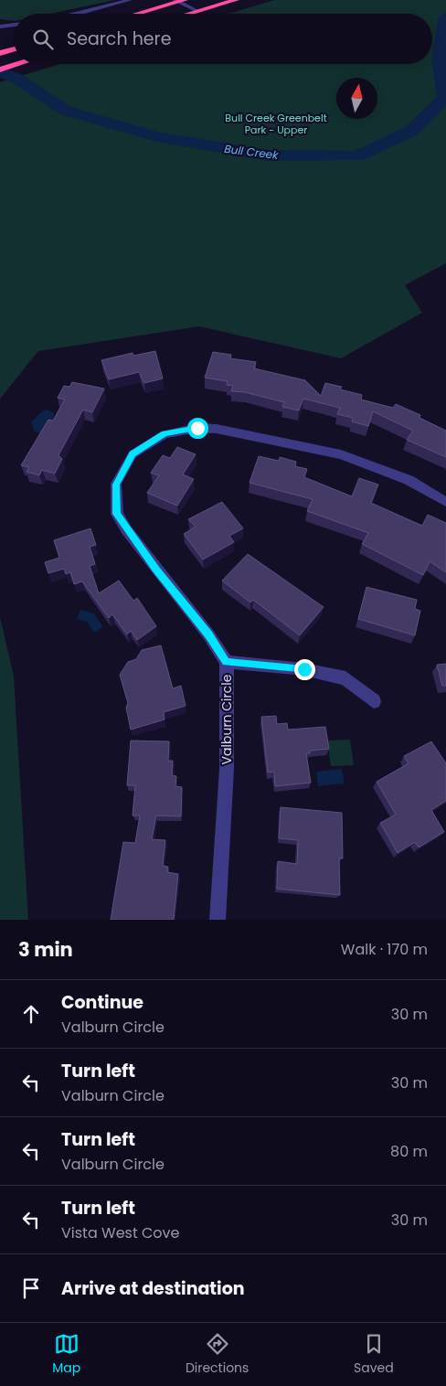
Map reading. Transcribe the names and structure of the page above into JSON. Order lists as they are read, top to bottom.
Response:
{
  "streets": {
    "street": ["Valburn Circle"]
  },
  "water": ["Bull Creek"],
  "parks": ["Bull Creek Greenbelt Park - Upper"],
  "north": "top",
  "page": {
    "search": "Search here",
    "heading": ["3 min", "Walk · 170 m"],
    "list": [
      ["Continue", "Valburn Circle", "30 m"],
      ["Turn left", "Valburn Circle", "30 m"],
      ["Turn left", "Valburn Circle", "80 m"],
      ["Turn left", "Vista West Cove", "30 m"],
      "Arrive at destination"
    ],
    "nav": ["Map", "Directions", "Saved"]
  }
}
